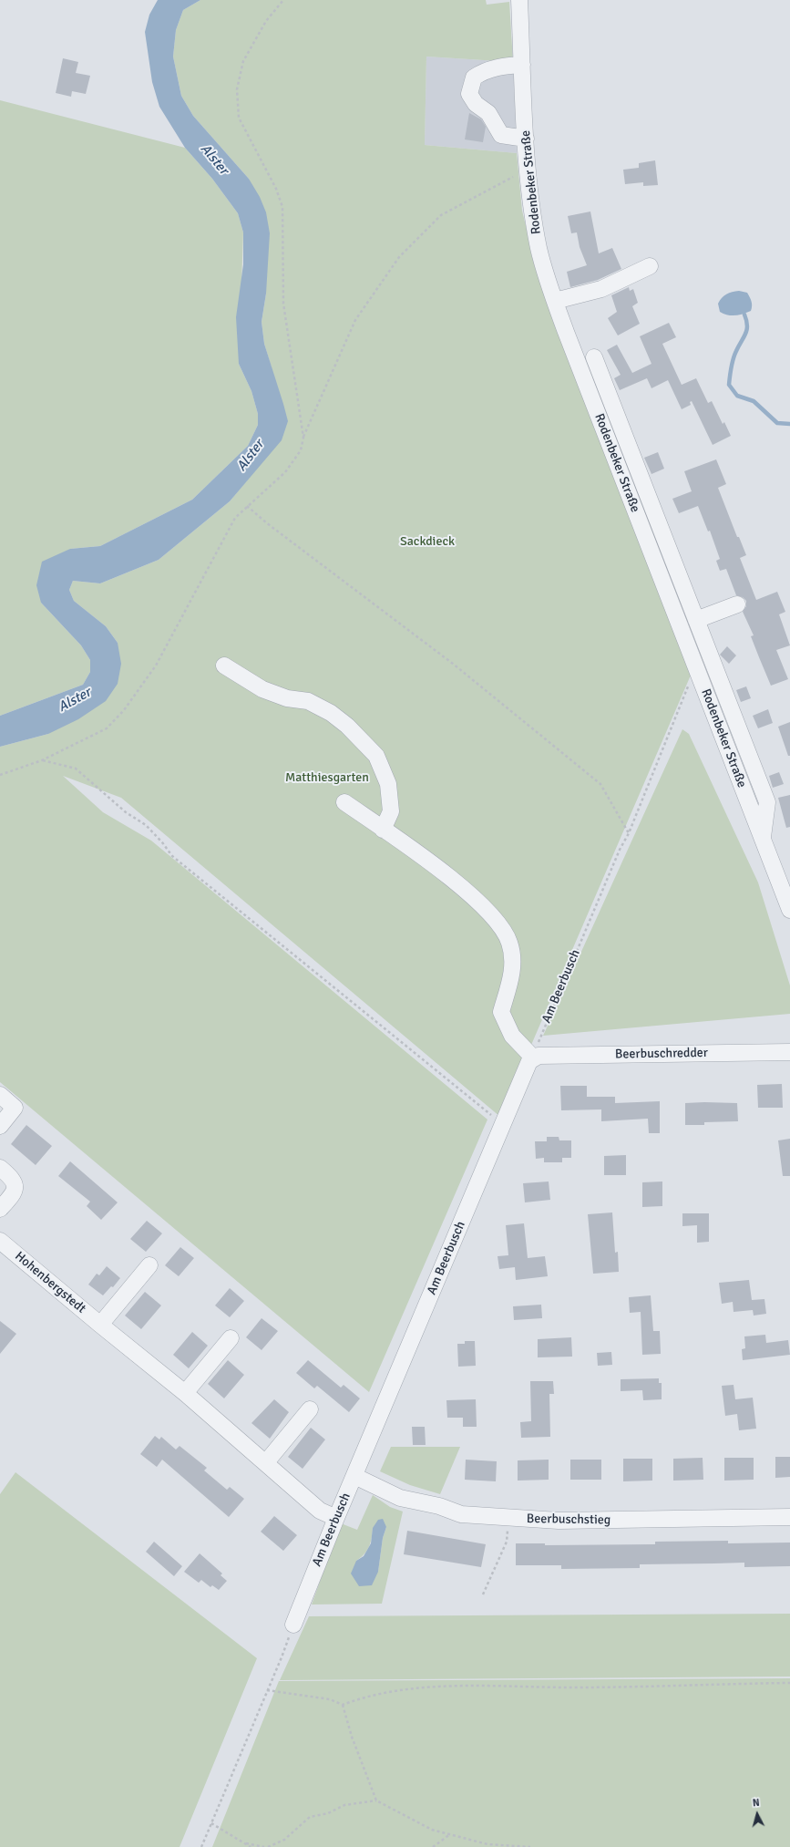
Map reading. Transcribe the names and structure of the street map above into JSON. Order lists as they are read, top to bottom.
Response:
{
  "streets": {
    "street": [
      "Rodenbeker Straße",
      "Am Beerbusch",
      "Beerbuschredder",
      "Hohenbergstedt",
      "Beerbuschstieg"
    ]
  },
  "crossings": [
    ["Rodenbeker Straße", "Am Beerbusch"],
    ["Am Beerbusch", "Beerbuschredder"],
    ["Am Beerbusch", "Hohenbergstedt"],
    ["Am Beerbusch", "Beerbuschstieg"]
  ],
  "water": ["Alster"],
  "parks": ["Sackdieck", "Matthiesgarten"],
  "north": "top"
}
